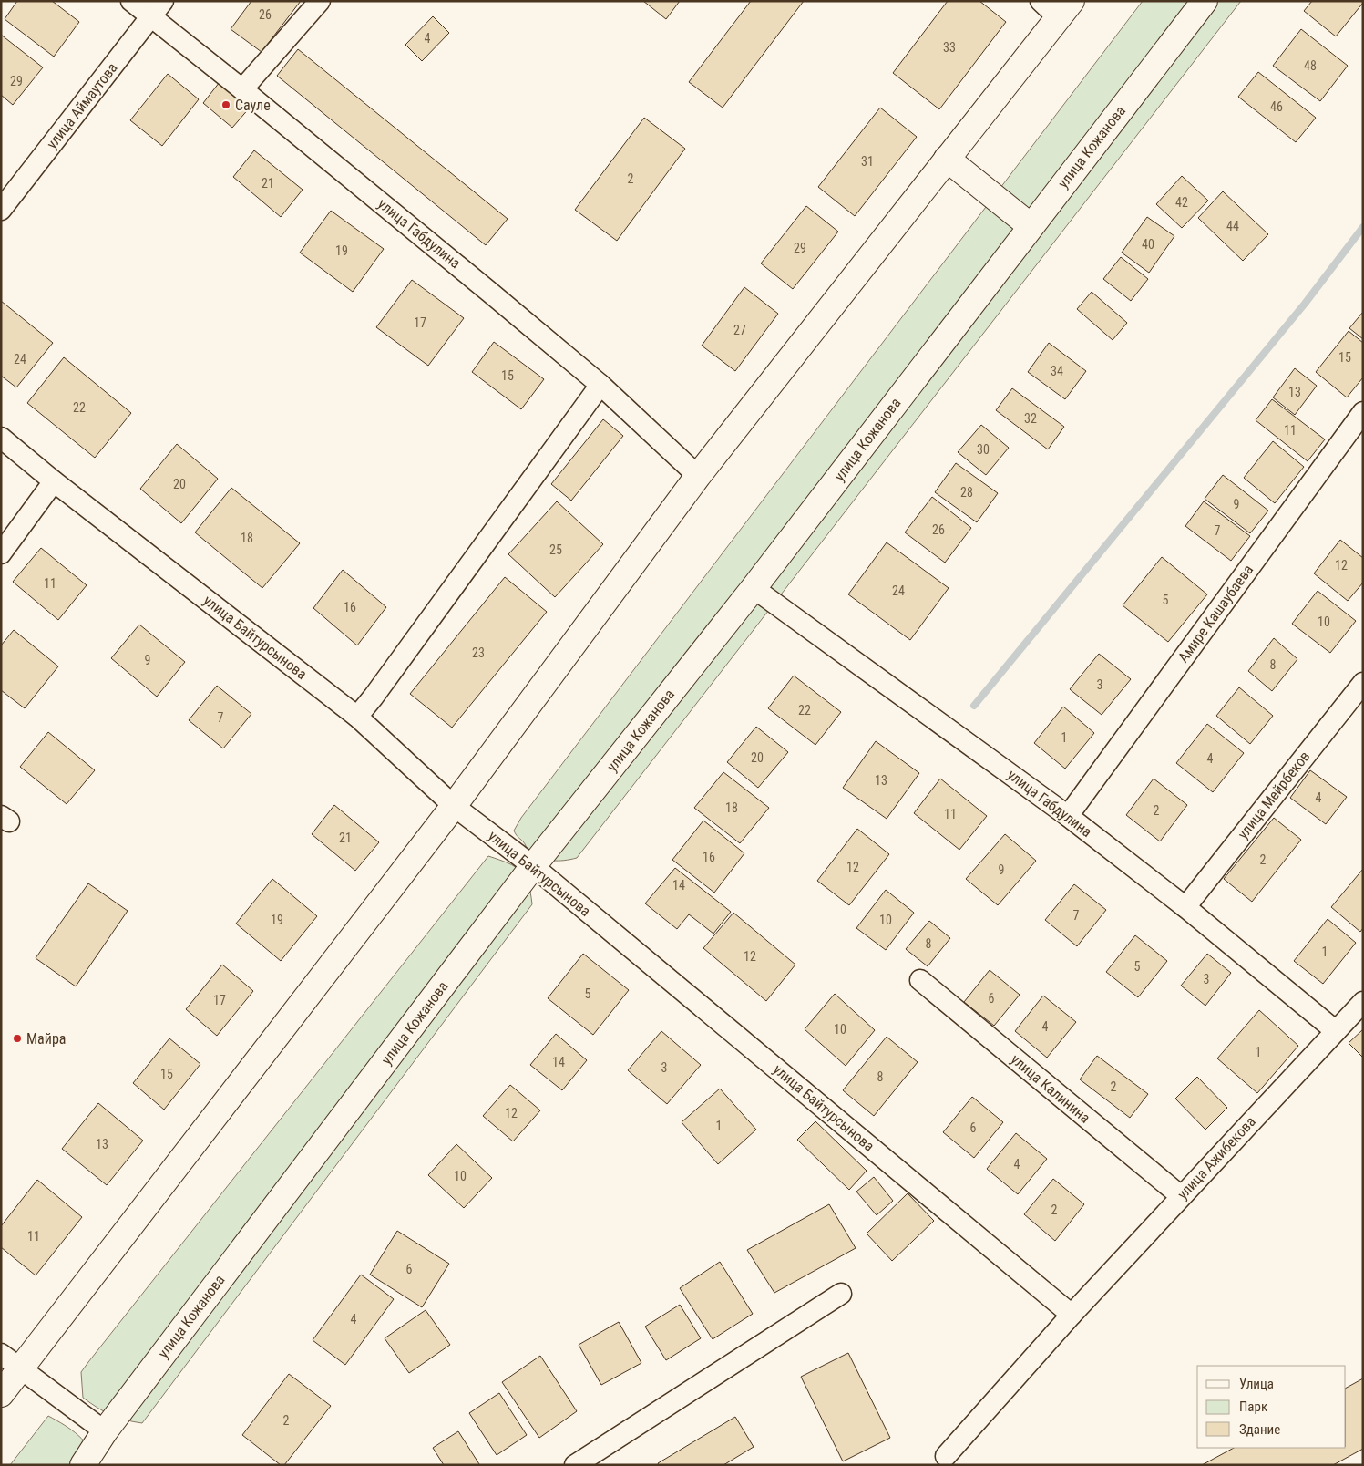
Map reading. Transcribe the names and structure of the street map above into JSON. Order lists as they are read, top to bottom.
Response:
{
  "streets": {
    "street": [
      "улица Аймаутова",
      "улица Кожанова",
      "улица Габдулина",
      "Амире Кашаубаева",
      "улица Байтурсынова",
      "улица Мейрбеков",
      "улица Калинина",
      "улица Ажибекова"
    ]
  },
  "crossings": [
    ["улица Аймаутова", "улица Габдулина"],
    ["улица Кожанова", "улица Габдулина"],
    ["улица Кожанова", "улица Байтурсынова"],
    ["улица Габдулина", "Амире Кашаубаева"],
    ["улица Габдулина", "улица Мейрбеков"],
    ["улица Габдулина", "улица Ажибекова"],
    ["улица Байтурсынова", "улица Ажибекова"],
    ["улица Калинина", "улица Ажибекова"]
  ],
  "places": ["Сауле", "Майра"],
  "house_numbers": [
    "26",
    "4",
    "33",
    "48",
    "29",
    "46",
    "31",
    "2",
    "21",
    "42",
    "44",
    "40",
    "29",
    "19",
    "17",
    "27",
    "15",
    "24",
    "34",
    "15",
    "13",
    "22",
    "32",
    "11",
    "30",
    "20",
    "28",
    "9",
    "26",
    "7",
    "18",
    "25",
    "12",
    "11",
    "24",
    "5",
    "16",
    "10",
    "23",
    "9",
    "8",
    "3",
    "22",
    "7",
    "1",
    "20",
    "4",
    "13",
    "4",
    "18",
    "2",
    "11",
    "21",
    "16",
    "2",
    "12",
    "9",
    "14",
    "7",
    "19",
    "10",
    "8",
    "1",
    "12",
    "5",
    "3",
    "5",
    "6",
    "17",
    "4",
    "10",
    "1",
    "14",
    "3",
    "15",
    "8",
    "2",
    "12",
    "1",
    "6",
    "13",
    "4",
    "10",
    "2",
    "11",
    "6",
    "4",
    "2"
  ],
  "legend": ["Улица", "Парк", "Здание"]
}
